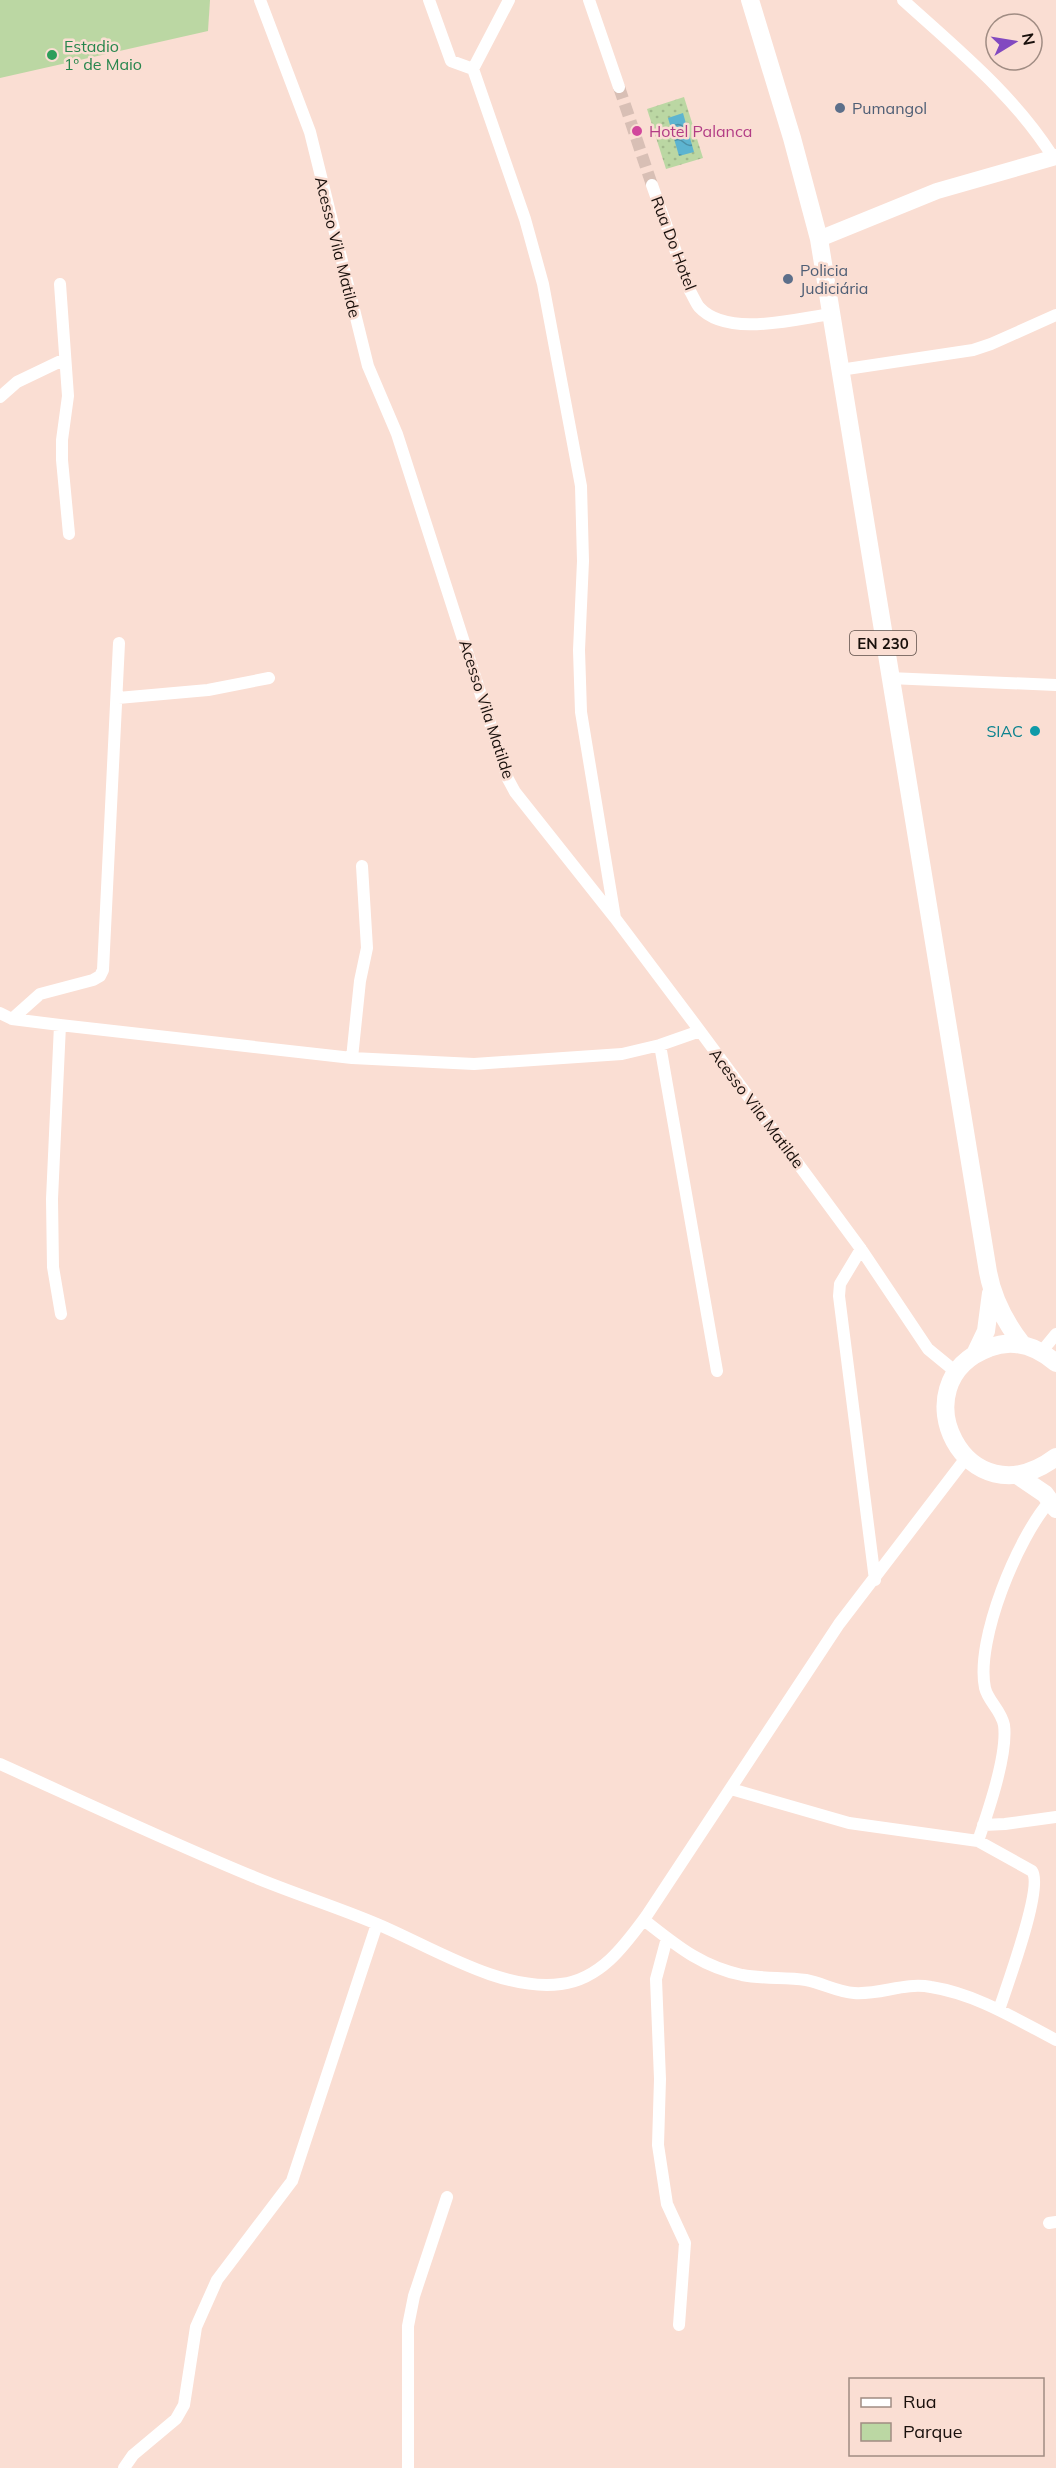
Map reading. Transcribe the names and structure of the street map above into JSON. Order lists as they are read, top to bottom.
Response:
{
  "streets": {
    "main road": ["EN 230"],
    "street": ["Rua Do Hotel", "Acesso Vila Matilde"]
  },
  "crossings": [
    ["Rua Do Hotel", "EN 230"]
  ],
  "places": [
    "Estadio 1º de Maio",
    "Pumangol",
    "Hotel Palanca",
    "Policia Judiciária",
    "SIAC"
  ],
  "legend": ["Rua", "Parque"],
  "north": "right"
}
